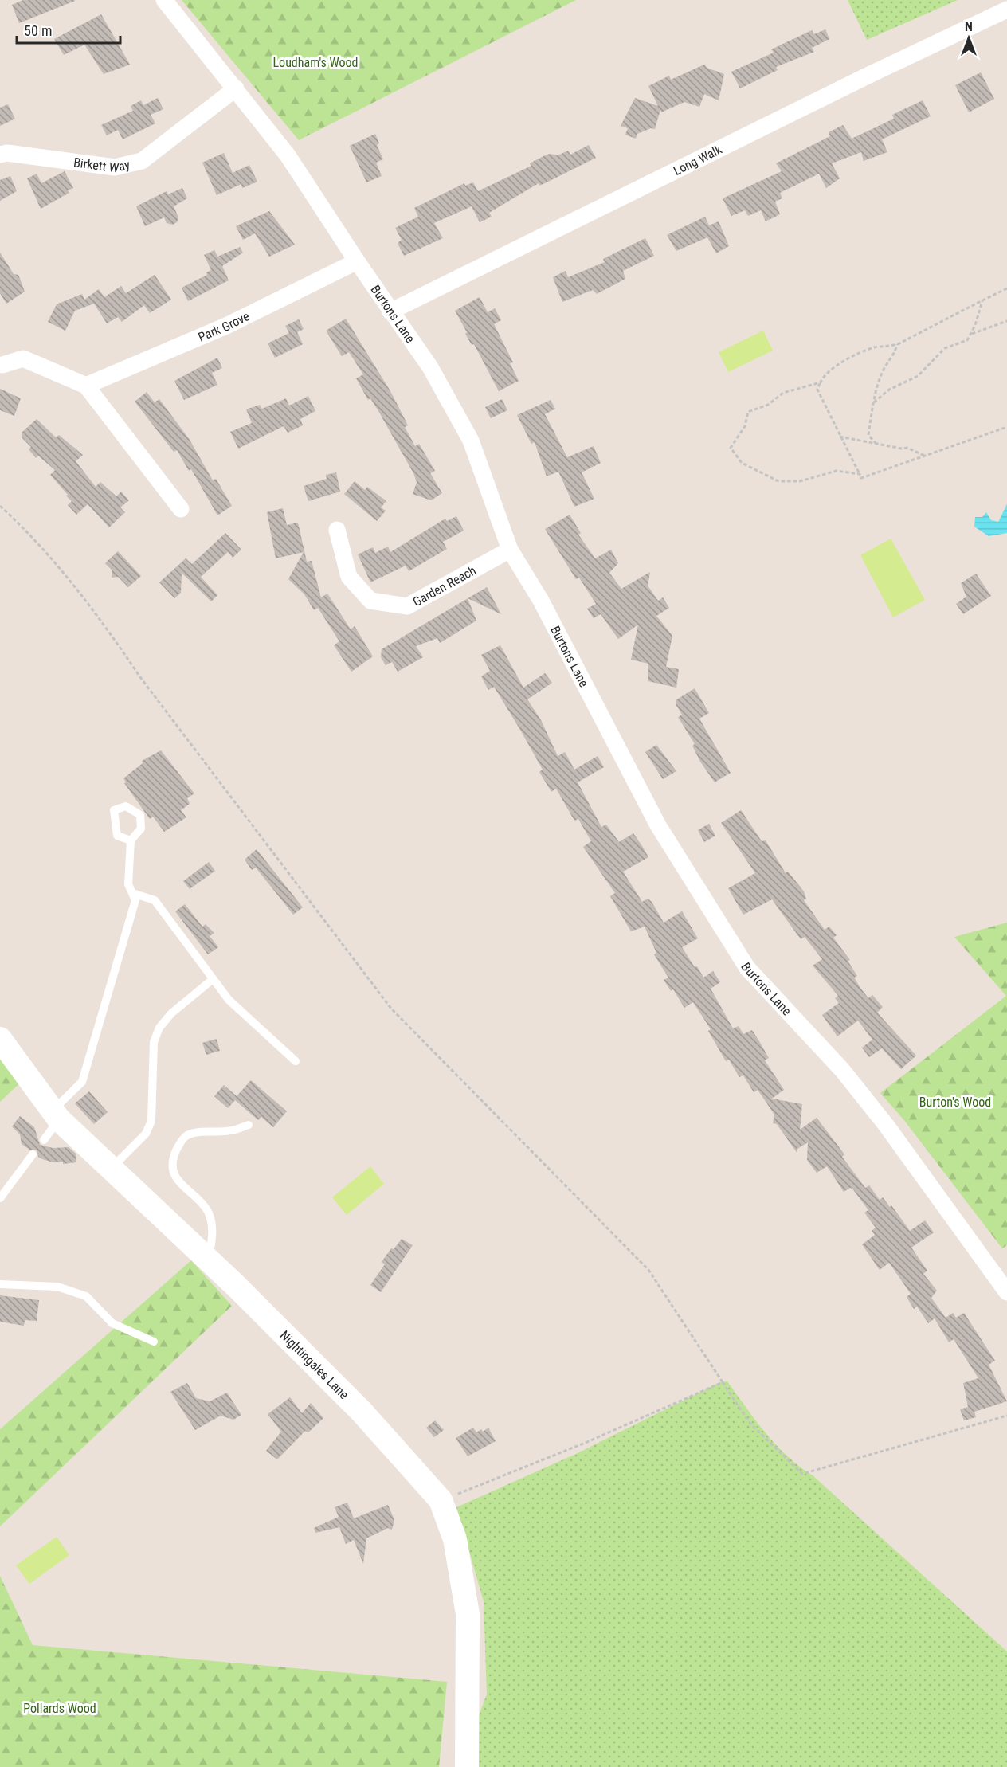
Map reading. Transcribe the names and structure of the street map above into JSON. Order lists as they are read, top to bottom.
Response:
{
  "streets": {
    "main road": ["Nightingales Lane"],
    "street": [
      "Long Walk",
      "Birkett Way",
      "Burtons Lane",
      "Park Grove",
      "Garden Reach"
    ]
  },
  "crossings": [
    ["Long Walk", "Burtons Lane"],
    ["Birkett Way", "Burtons Lane"],
    ["Burtons Lane", "Park Grove"],
    ["Burtons Lane", "Garden Reach"]
  ],
  "parks": ["Loudham's Wood", "Burton's Wood", "Pollards Wood"],
  "scale_bar": "50 m",
  "north": "top"
}
